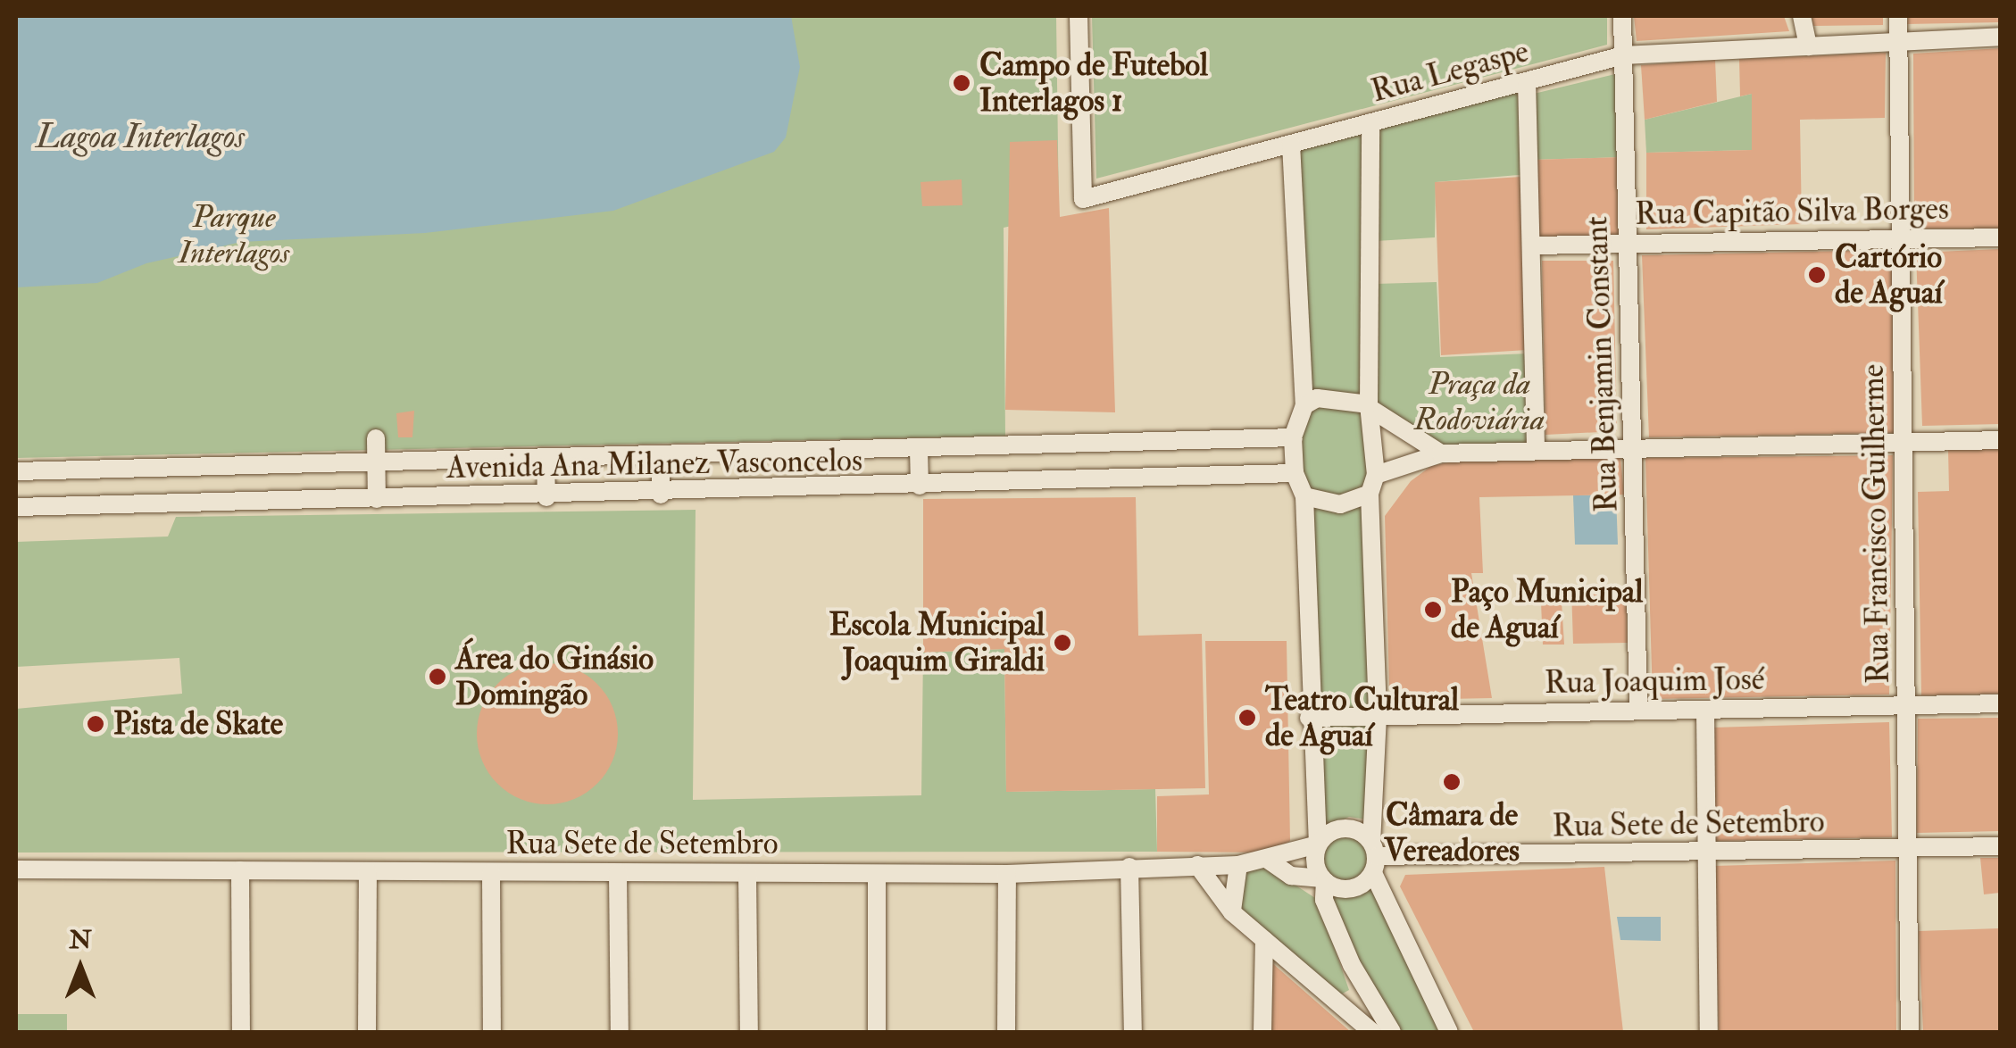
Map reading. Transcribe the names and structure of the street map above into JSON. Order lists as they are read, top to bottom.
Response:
{
  "streets": {
    "street": [
      "Rua Legaspe",
      "Rua Capitão Silva Borges",
      "Rua Benjamin Constant",
      "Avenida Ana Milanez Vasconcelos",
      "Rua Francisco Guilherme",
      "Rua Joaquim José",
      "Rua Sete de Setembro"
    ]
  },
  "crossings": [
    ["Rua Legaspe", "Rua Benjamin Constant"],
    ["Rua Legaspe", "Rua Francisco Guilherme"],
    ["Rua Capitão Silva Borges", "Rua Benjamin Constant"],
    ["Rua Capitão Silva Borges", "Rua Francisco Guilherme"],
    ["Rua Benjamin Constant", "Rua Joaquim José"],
    ["Rua Francisco Guilherme", "Rua Joaquim José"],
    ["Rua Francisco Guilherme", "Rua Sete de Setembro"]
  ],
  "water": ["Lagoa Interlagos"],
  "parks": ["Parque Interlagos", "Praça da Rodoviária"],
  "places": [
    "Campo de Futebol Interlagos 1",
    "Cartório de Aguaí",
    "Paço Municipal de Aguaí",
    "Escola Municipal Joaquim Giraldi",
    "Área do Ginásio Domingão",
    "Teatro Cultural de Aguaí",
    "Pista de Skate",
    "Câmara de Vereadores"
  ],
  "north": "top"
}
